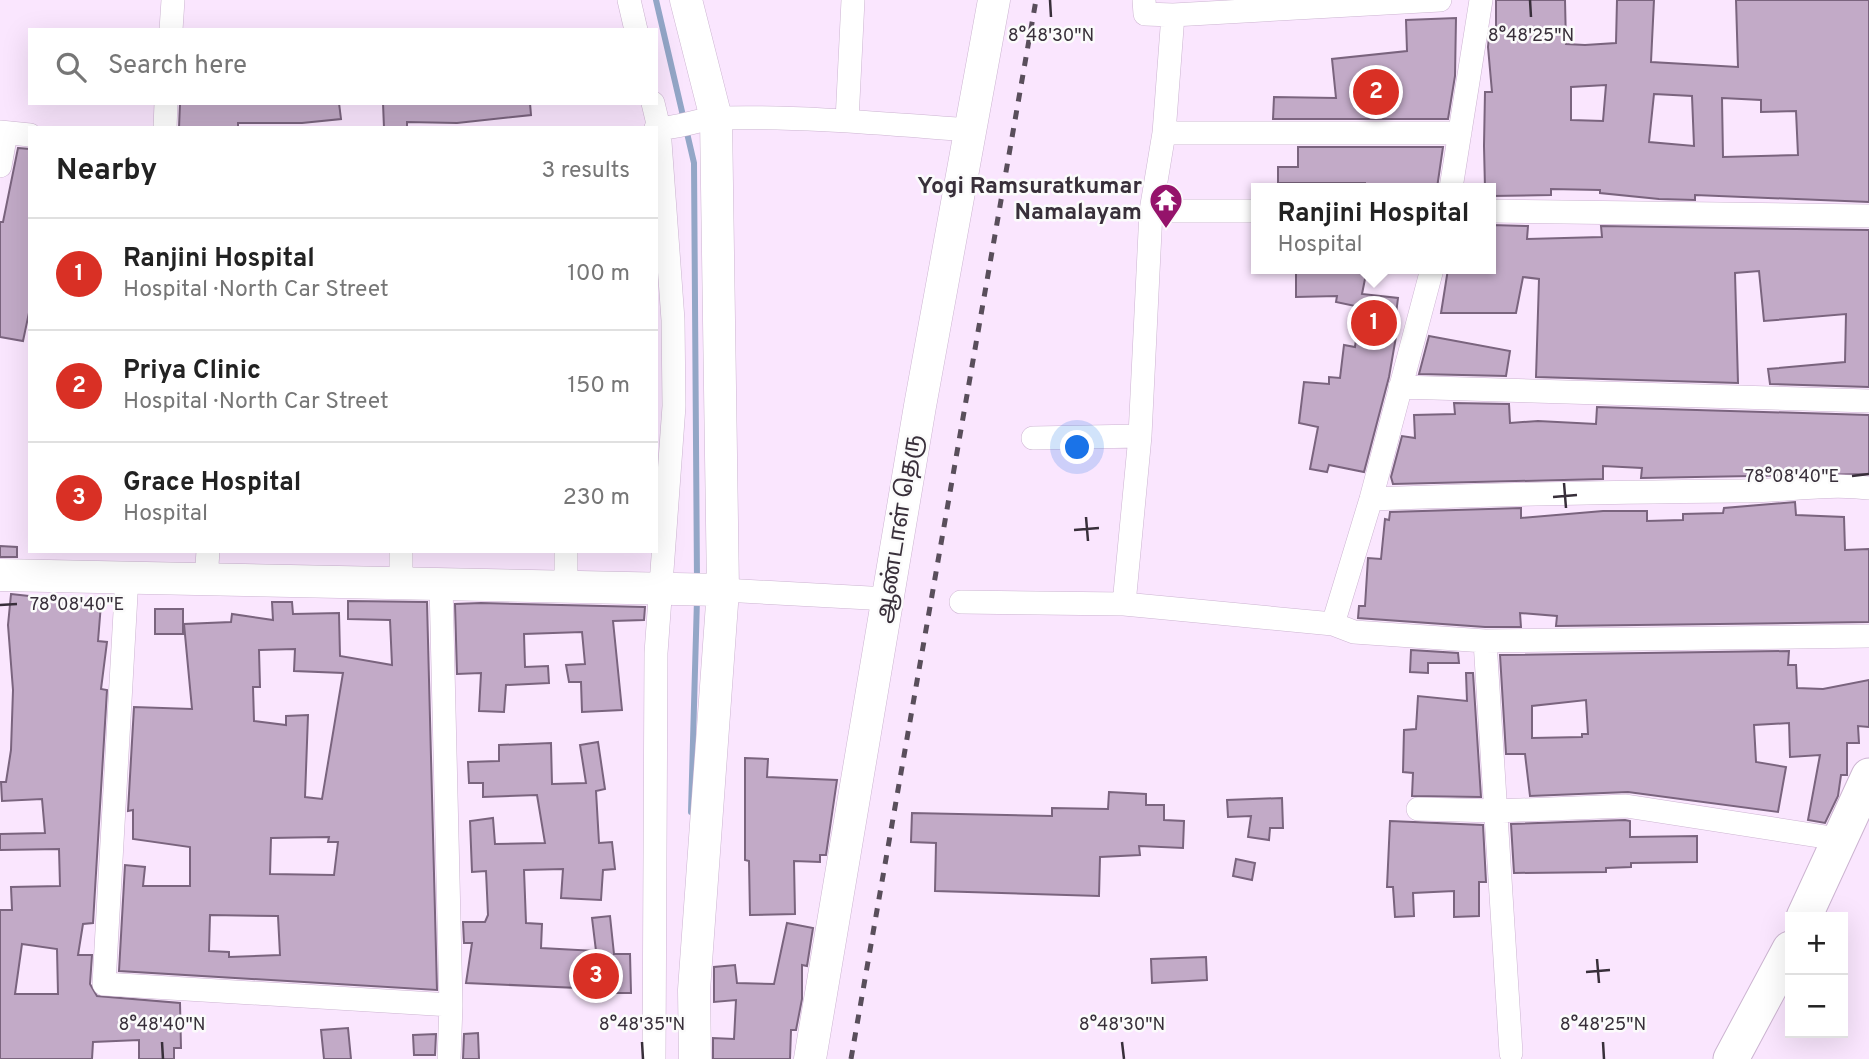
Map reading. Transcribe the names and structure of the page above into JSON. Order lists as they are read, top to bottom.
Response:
{
  "streets": {
    "street": ["ஆண்டாள் தெரு"]
  },
  "places": {
    "temple": ["Yogi Ramsuratkumar Namalayam"]
  },
  "page": {
    "search": "Search here",
    "pins": ["2", "1", "3"],
    "heading": ["Nearby", "3 results"],
    "popup": ["Ranjini Hospital", "Hospital"],
    "list": [
      {
        "mark": "1",
        "name": "Ranjini Hospital",
        "note": "Hospital · North Car Street",
        "value": "100 m"
      },
      {
        "mark": "2",
        "name": "Priya Clinic",
        "note": "Hospital · North Car Street",
        "value": "150 m"
      },
      {
        "mark": "3",
        "name": "Grace Hospital",
        "note": "Hospital",
        "value": "230 m"
      }
    ],
    "map_buttons": ["+", "−"]
  },
  "coordinates": [
    "8°48'30\"N",
    "8°48'25\"N",
    "78°08'40\"E",
    "8°48'40\"N",
    "8°48'35\"N"
  ]
}
